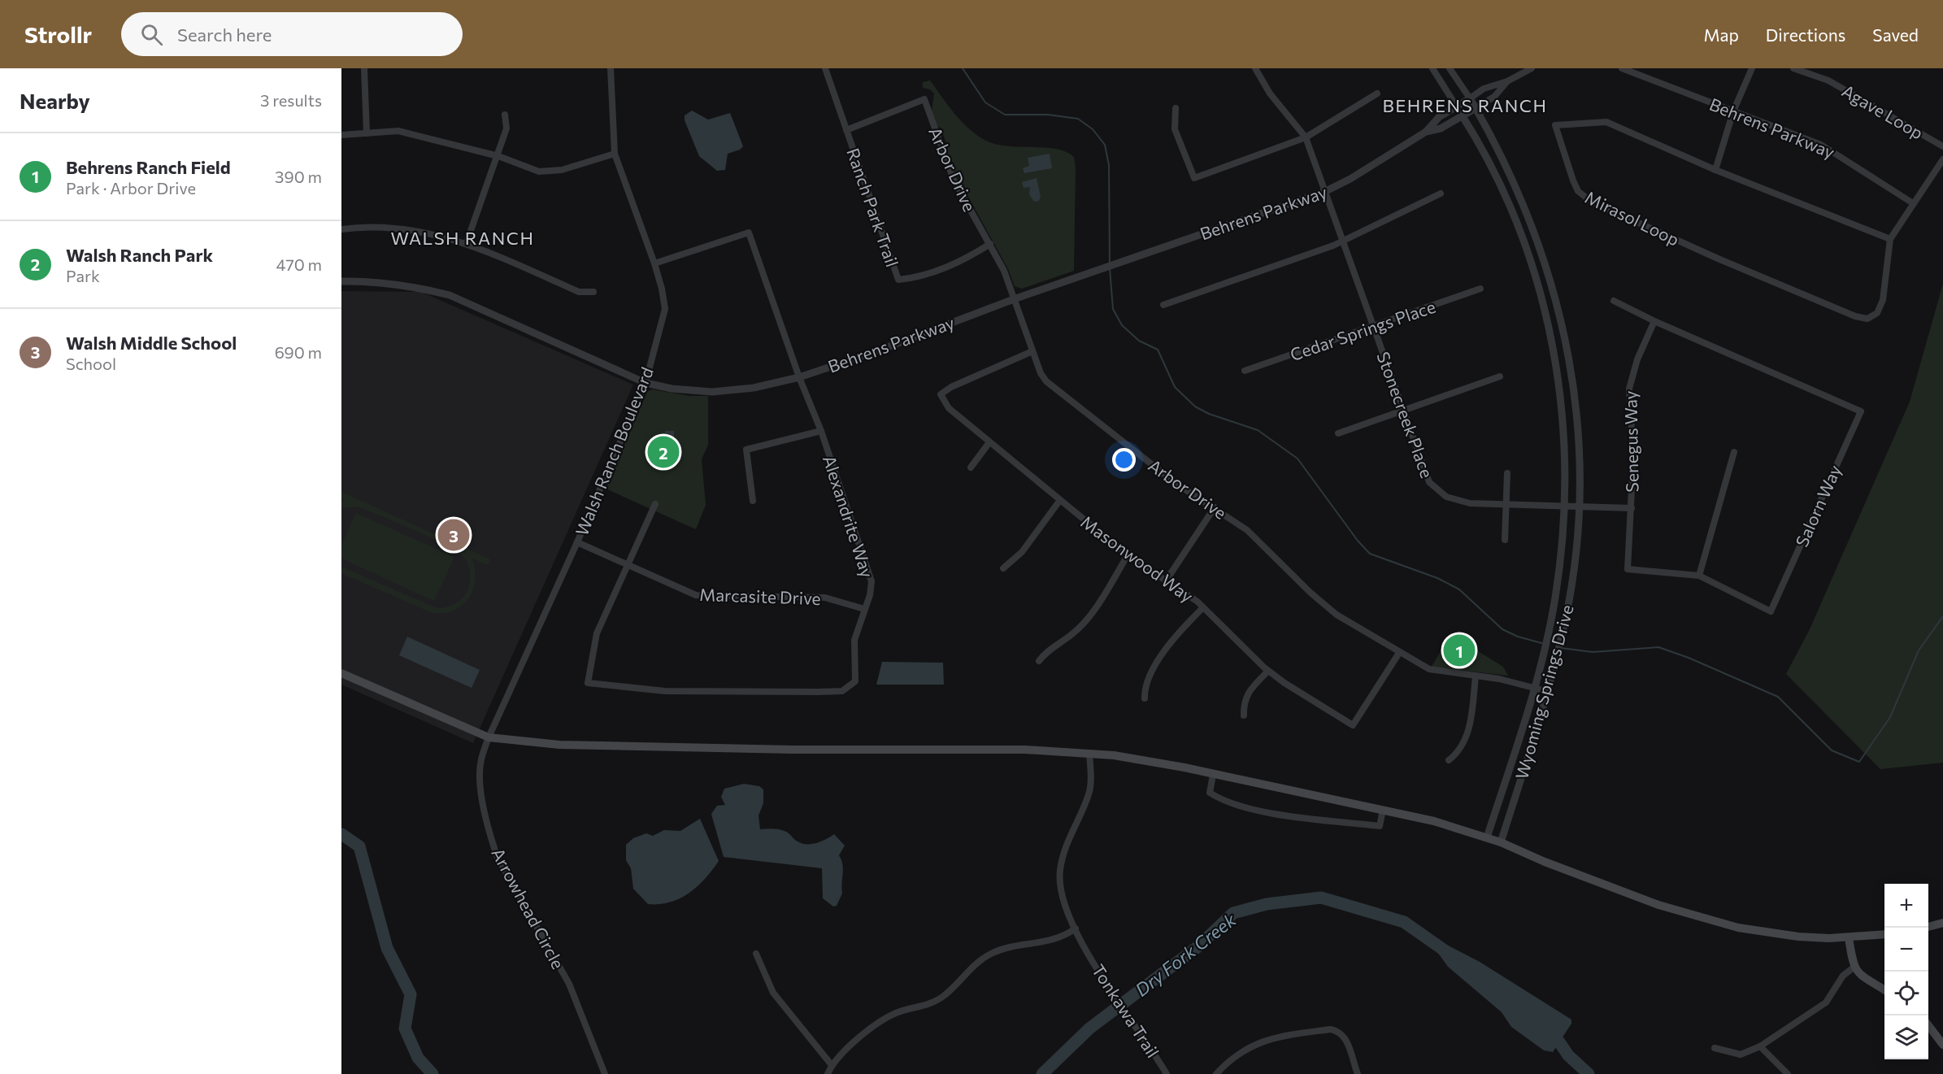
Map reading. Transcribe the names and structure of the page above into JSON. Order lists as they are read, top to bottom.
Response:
{
  "streets": {
    "street": [
      "Agave Loop",
      "Behrens Parkway",
      "Arbor Drive",
      "Ranch Park Trail",
      "Mirasol Loop",
      "Cedar Springs Place",
      "Stonecreek Place",
      "Senegus Way",
      "Walsh Ranch Boulevard",
      "Salorn Way",
      "Alexandrite Way",
      "Masonwood Way",
      "Marcasite Drive",
      "Wyoming Springs Drive",
      "Arrowhead Circle",
      "Tonkawa Trail"
    ]
  },
  "crossings": [
    ["Behrens Parkway", "Arbor Drive"],
    ["Behrens Parkway", "Mirasol Loop"],
    ["Behrens Parkway", "Stonecreek Place"],
    ["Behrens Parkway", "Walsh Ranch Boulevard"],
    ["Behrens Parkway", "Alexandrite Way"],
    ["Behrens Parkway", "Wyoming Springs Drive"],
    ["Arbor Drive", "Ranch Park Trail"],
    ["Arbor Drive", "Masonwood Way"],
    ["Arbor Drive", "Wyoming Springs Drive"],
    ["Cedar Springs Place", "Stonecreek Place"],
    ["Stonecreek Place", "Wyoming Springs Drive"],
    ["Senegus Way", "Salorn Way"],
    ["Walsh Ranch Boulevard", "Alexandrite Way"],
    ["Walsh Ranch Boulevard", "Marcasite Drive"],
    ["Walsh Ranch Boulevard", "Arrowhead Circle"],
    ["Alexandrite Way", "Marcasite Drive"]
  ],
  "districts": ["BEHRENS RANCH", "WALSH RANCH"],
  "water": ["Dry Fork Creek"],
  "page": {
    "header": "Strollr",
    "search": "Search here",
    "nav": ["Map", "Directions", "Saved"],
    "heading": ["Nearby", "3 results"],
    "list": [
      {
        "mark": "1",
        "name": "Behrens Ranch Field",
        "note": "Park · Arbor Drive",
        "value": "390 m"
      },
      {
        "mark": "2",
        "name": "Walsh Ranch Park",
        "note": "Park",
        "value": "470 m"
      },
      {
        "mark": "3",
        "name": "Walsh Middle School",
        "note": "School",
        "value": "690 m"
      }
    ],
    "pins": ["2", "3", "1"],
    "map_buttons": ["+", "−"]
  }
}
